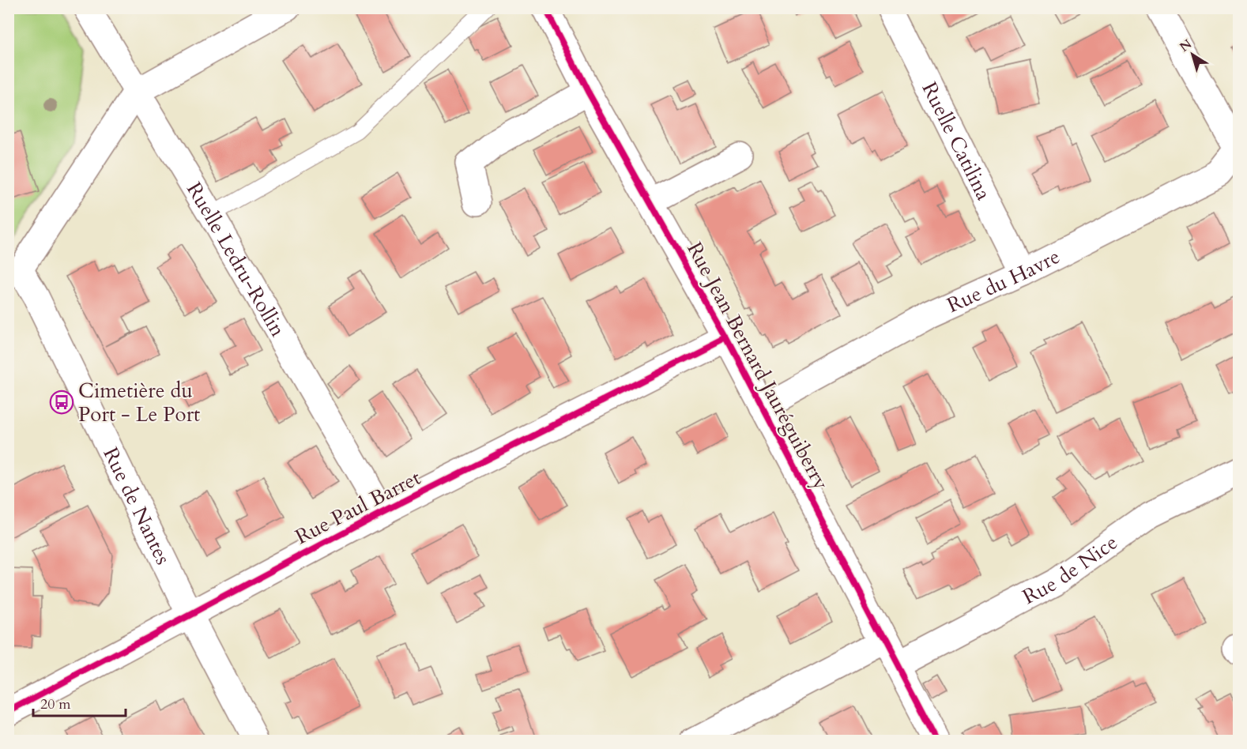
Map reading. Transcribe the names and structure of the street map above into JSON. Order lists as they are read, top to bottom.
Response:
{
  "streets": {
    "street": [
      "Ruelle Catilina",
      "Ruelle Ledru-Rollin",
      "Rue du Havre",
      "Rue Jean Bernard Jauréguiberry",
      "Rue de Nantes",
      "Rue Paul Barret",
      "Rue de Nice"
    ]
  },
  "crossings": [
    ["Ruelle Catilina", "Rue du Havre"],
    ["Ruelle Ledru-Rollin", "Rue Paul Barret"],
    ["Rue du Havre", "Rue Jean Bernard Jauréguiberry"],
    ["Rue Jean Bernard Jauréguiberry", "Rue Paul Barret"],
    ["Rue Jean Bernard Jauréguiberry", "Rue de Nice"],
    ["Rue de Nantes", "Rue Paul Barret"]
  ],
  "places": {
    "bus stop": ["Cimetière du Port - Le Port"]
  },
  "scale_bar": "20 m",
  "north": "top left"
}
